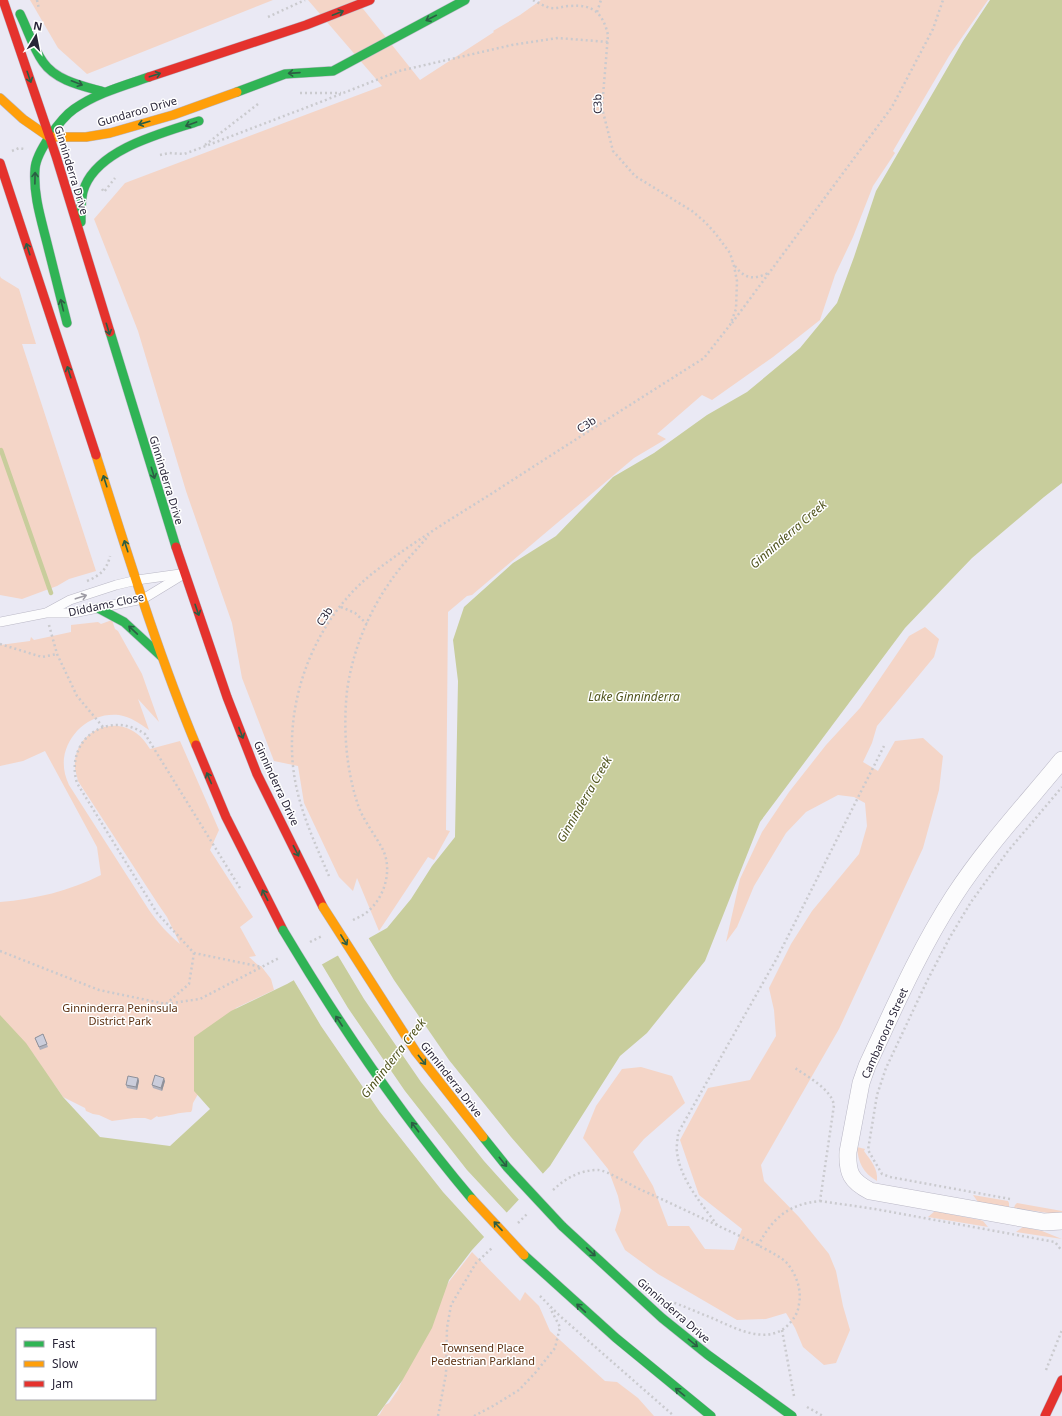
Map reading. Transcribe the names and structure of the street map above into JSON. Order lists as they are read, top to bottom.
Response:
{
  "streets": {
    "main road": ["Gundaroo Drive", "Ginninderra Drive"],
    "street": ["Cambaroora Street"],
    "lane": ["Diddams Close"],
    "path": ["C3b"]
  },
  "crossings": [
    ["Gundaroo Drive", "Ginninderra Drive"],
    ["Ginninderra Drive", "Diddams Close"]
  ],
  "water": ["Ginninderra Creek", "Lake Ginninderra"],
  "parks": ["Ginninderra Peninsula District Park", "Townsend Place Pedestrian Parkland"],
  "legend": ["Fast", "Slow", "Jam"],
  "north": "top"
}
